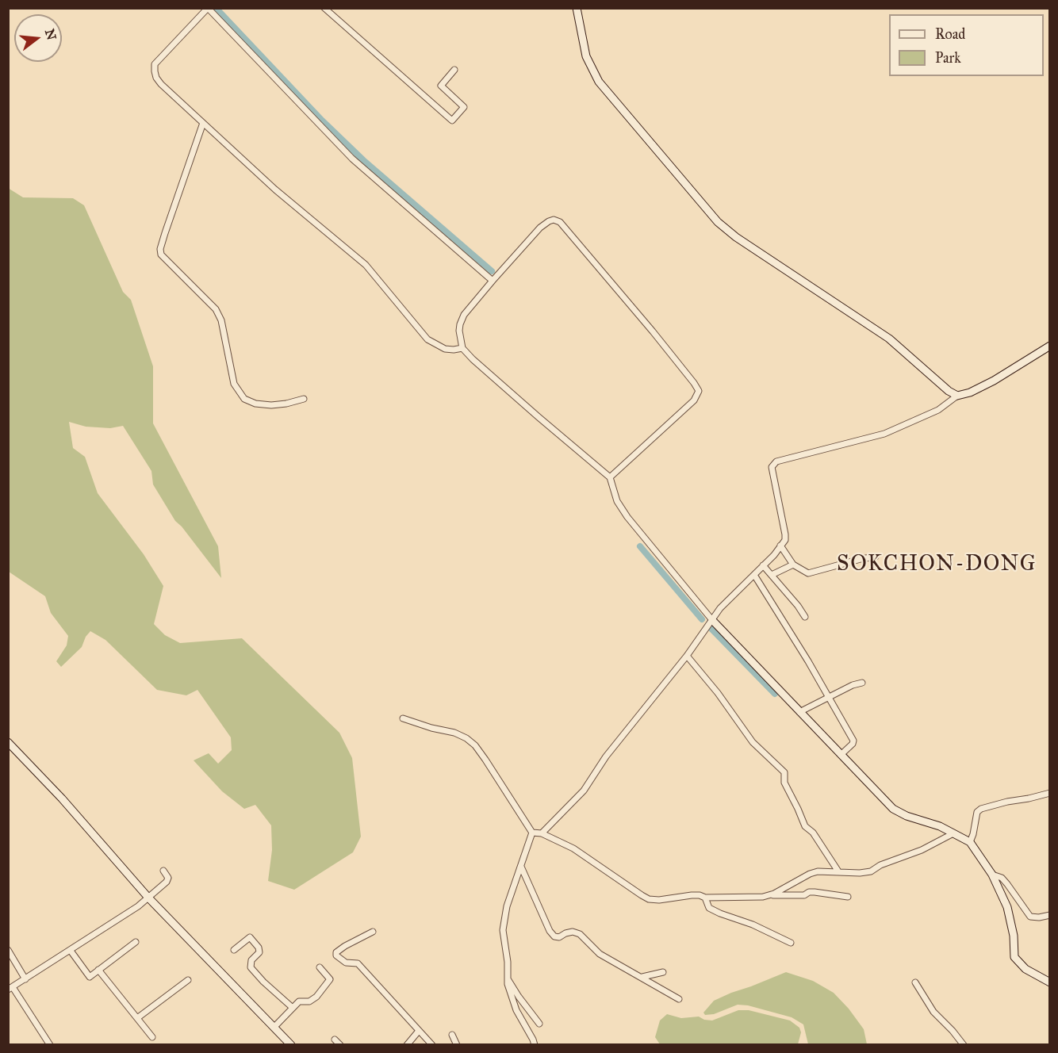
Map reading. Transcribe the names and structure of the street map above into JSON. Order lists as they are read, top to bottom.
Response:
{
  "districts": ["SOKCHON-DONG"],
  "legend": ["Road", "Park"],
  "north": "right"
}
